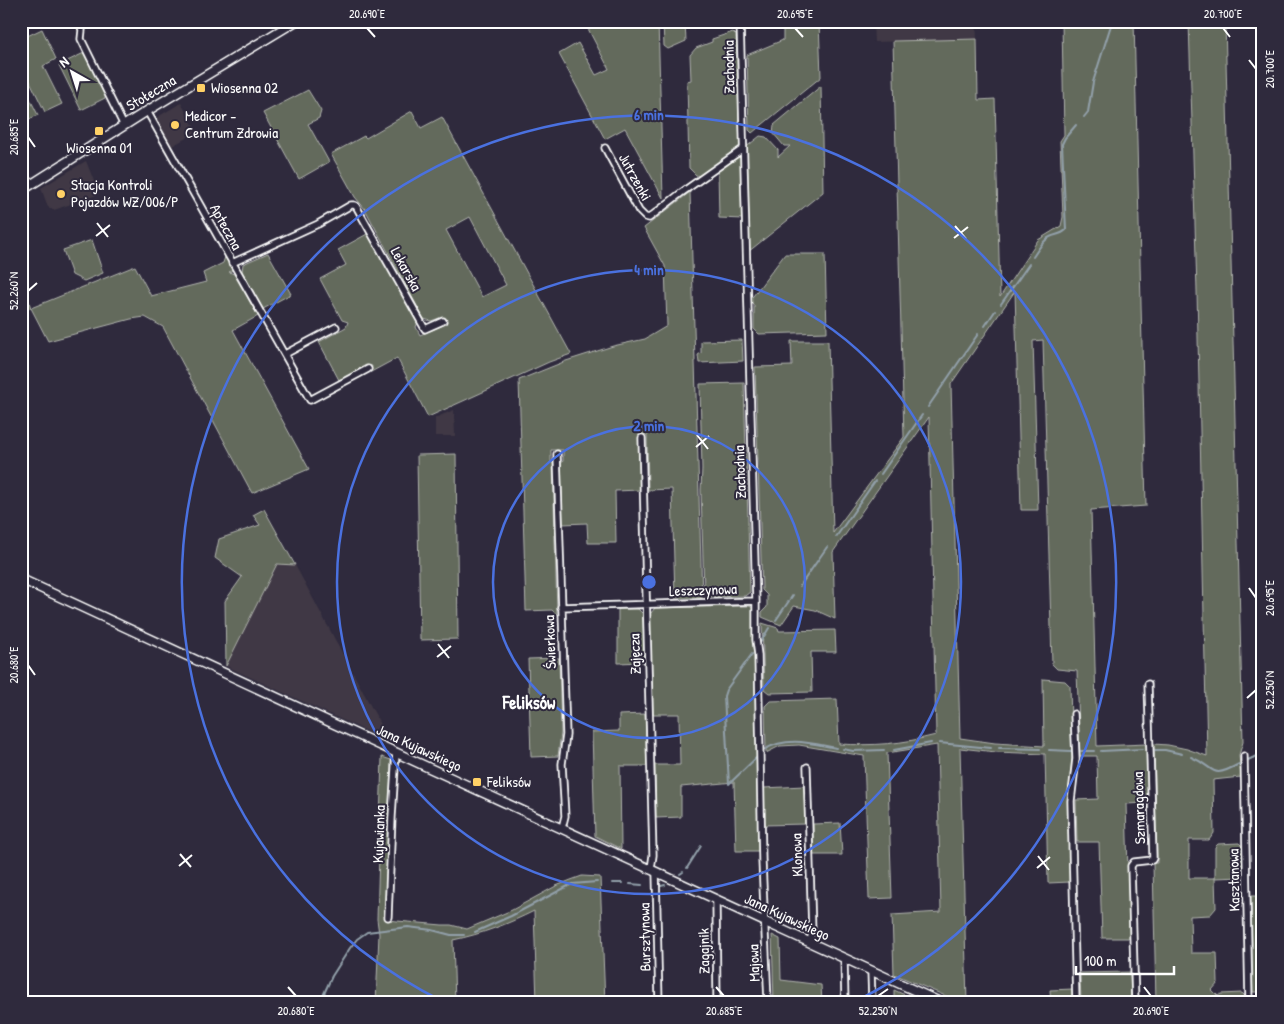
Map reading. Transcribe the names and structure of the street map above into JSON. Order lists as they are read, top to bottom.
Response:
{
  "streets": {
    "main road": ["Stołeczna", "Jana Kujawskiego"],
    "street": [
      "Zachodnia",
      "Jutrzenki",
      "Apteczna",
      "Lekarska",
      "Leszczynowa",
      "Świerkowa",
      "Zajęcza",
      "Szmaragdowa",
      "Kujawianka",
      "Klonowa",
      "Kasztanowa",
      "Bursztynowa",
      "Zagajnik",
      "Majowa"
    ]
  },
  "crossings": [
    ["Zachodnia", "Jutrzenki"],
    ["Zachodnia", "Leszczynowa"],
    ["Zachodnia", "Jana Kujawskiego"],
    ["Zachodnia", "Majowa"],
    ["Stołeczna", "Apteczna"],
    ["Apteczna", "Lekarska"],
    ["Leszczynowa", "Świerkowa"],
    ["Leszczynowa", "Zajęcza"],
    ["Świerkowa", "Jana Kujawskiego"],
    ["Zajęcza", "Jana Kujawskiego"],
    ["Zajęcza", "Bursztynowa"],
    ["Jana Kujawskiego", "Kujawianka"],
    ["Jana Kujawskiego", "Klonowa"],
    ["Jana Kujawskiego", "Bursztynowa"],
    ["Jana Kujawskiego", "Zagajnik"],
    ["Jana Kujawskiego", "Majowa"]
  ],
  "districts": ["Feliksów"],
  "places": {
    "transit": ["Wiosenna 02", "Wiosenna 01", "Feliksów"],
    "other": ["Medicor - Centrum Zdrowia", "Stacja Kontroli Pojazdów WZ/006/P"]
  },
  "scale_bar": "100 m",
  "north": "top left",
  "coordinates": [
    "20.690°E",
    "20.695°E",
    "20.700°E",
    "20.685°E",
    "52.260°N",
    "20.680°E",
    "52.250°N"
  ],
  "rings": ["6 min", "4 min", "2 min"]
}
